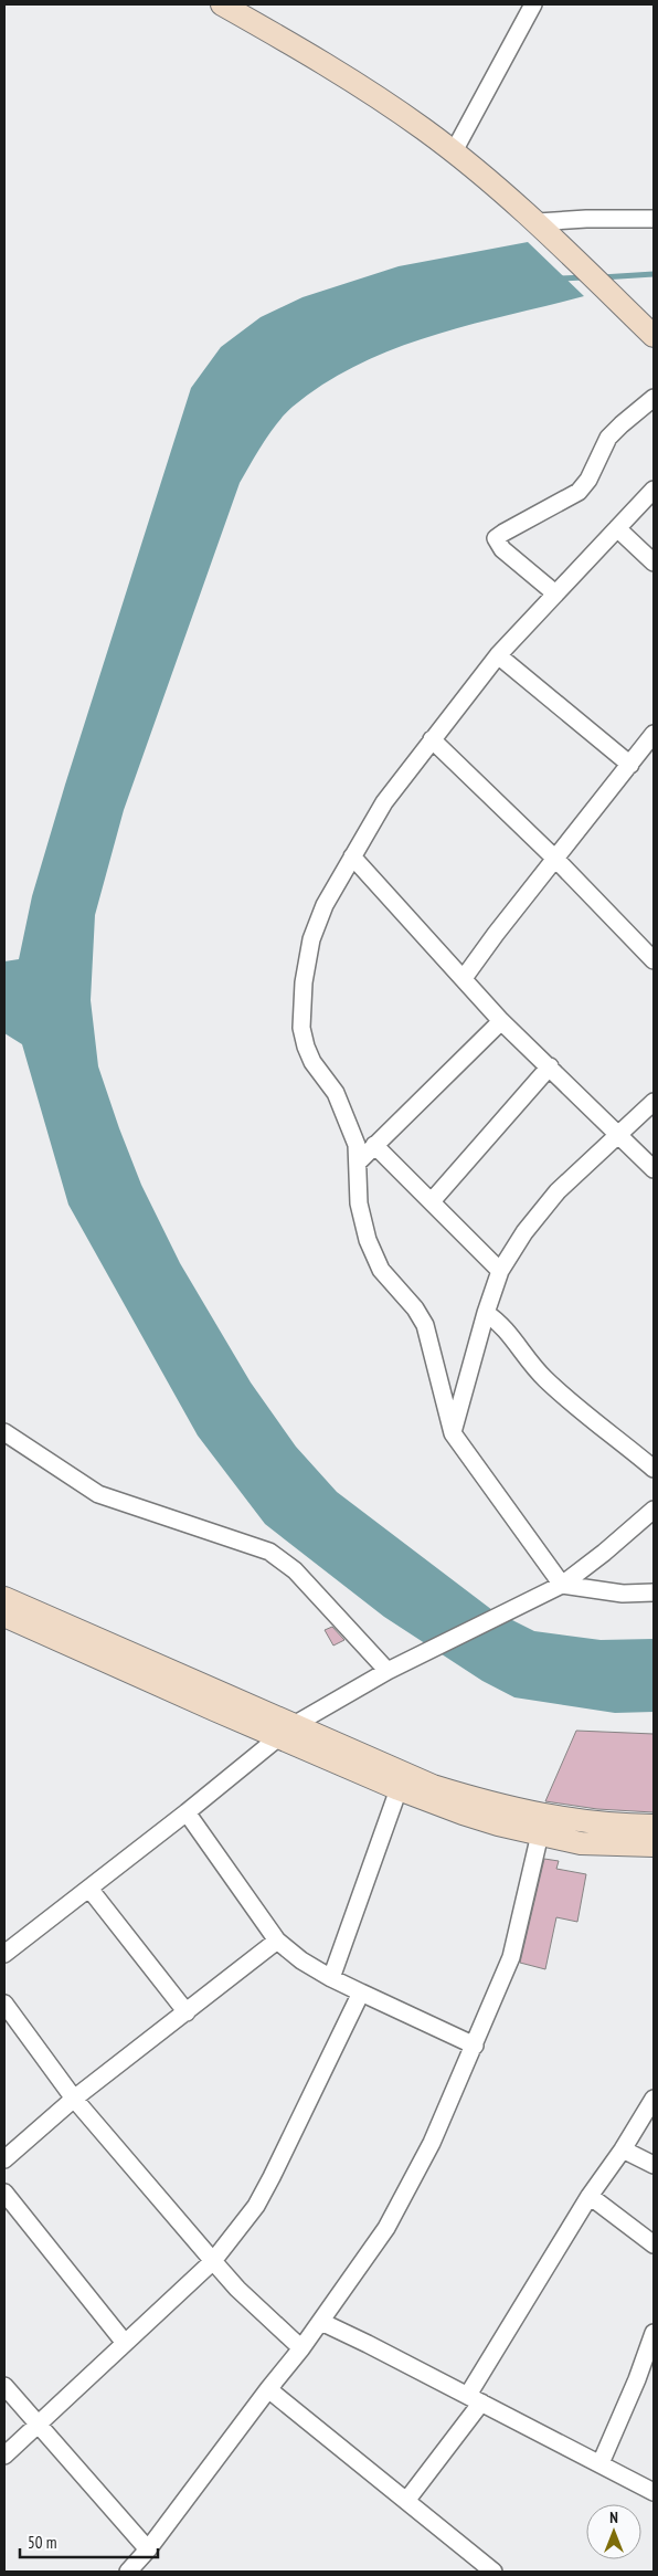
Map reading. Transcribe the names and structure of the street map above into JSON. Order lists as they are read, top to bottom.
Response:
{
  "scale_bar": "50 m",
  "north": "top"
}
